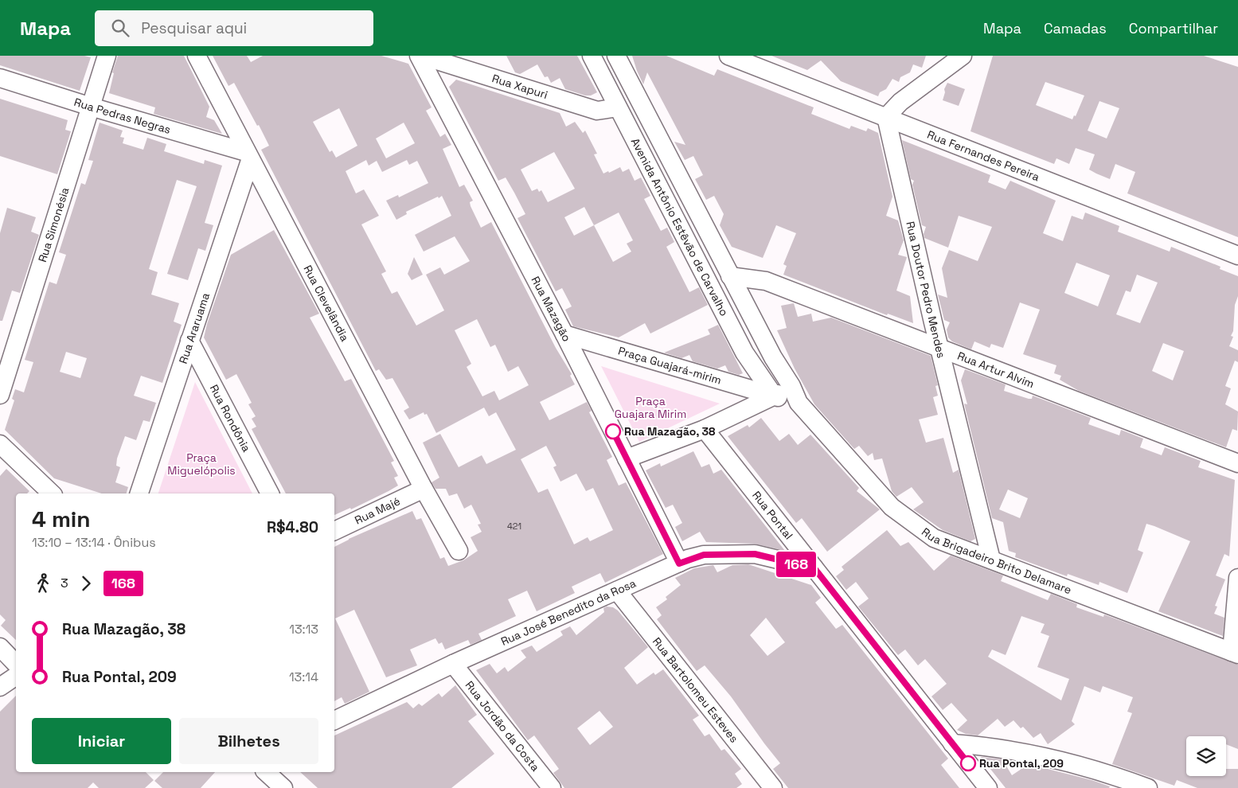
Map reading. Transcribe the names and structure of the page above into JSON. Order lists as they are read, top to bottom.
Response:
{
  "streets": {
    "street": [
      "Rua Xapuri",
      "Rua Pedras Negras",
      "Rua Fernandes Pereira",
      "Rua Simonésia",
      "Avenida Antônio Estêvão de Carvalho",
      "Rua Doutor Pedro Mendes",
      "Rua Clevelândia",
      "Rua Mazagão",
      "Rua Araruama",
      "Praça Guajará-mirim",
      "Rua Artur Alvim",
      "Rua Rondônia",
      "Rua Majé",
      "Rua Pontal",
      "Rua Brigadeiro Brito Delamare",
      "Rua José Benedito da Rosa",
      "Rua Bartolomeu Esteves",
      "Rua Jordão da Costa"
    ]
  },
  "crossings": [
    ["Rua Xapuri", "Avenida Antônio Estêvão de Carvalho"],
    ["Rua Pedras Negras", "Rua Simonésia"],
    ["Rua Pedras Negras", "Rua Clevelândia"],
    ["Rua Pedras Negras", "Rua Araruama"],
    ["Rua Fernandes Pereira", "Rua Doutor Pedro Mendes"],
    ["Avenida Antônio Estêvão de Carvalho", "Praça Guajará-mirim"],
    ["Avenida Antônio Estêvão de Carvalho", "Rua Artur Alvim"],
    ["Avenida Antônio Estêvão de Carvalho", "Rua Brigadeiro Brito Delamare"],
    ["Rua Doutor Pedro Mendes", "Rua Artur Alvim"],
    ["Rua Doutor Pedro Mendes", "Rua Brigadeiro Brito Delamare"],
    ["Rua Clevelândia", "Rua Araruama"],
    ["Rua Clevelândia", "Rua Majé"],
    ["Rua Mazagão", "Praça Guajará-mirim"],
    ["Rua Mazagão", "Rua José Benedito da Rosa"],
    ["Rua Araruama", "Rua Rondônia"],
    ["Rua Pontal", "Rua José Benedito da Rosa"],
    ["Rua José Benedito da Rosa", "Rua Bartolomeu Esteves"],
    ["Rua José Benedito da Rosa", "Rua Jordão da Costa"]
  ],
  "parks": ["Praça Guajara Mirim", "Praça Miguelópolis"],
  "places": ["Rua Mazagão, 38", "Rua Pontal, 209"],
  "lines": ["bus line 168"],
  "house_numbers": ["421"],
  "page": {
    "header": "Mapa",
    "search": "Pesquisar aqui",
    "nav": ["Mapa", "Camadas", "Compartilhar"],
    "on_map": "168",
    "heading": ["4 min", "13:10 – 13:14 · Ônibus", "R$4.80"],
    "legs": ["3", "168"],
    "list": [
      {
        "name": "Rua Mazagão, 38",
        "value": "13:13"
      },
      {
        "name": "Rua Pontal, 209",
        "value": "13:14"
      }
    ],
    "buttons": ["Iniciar", "Bilhetes"]
  }
}
